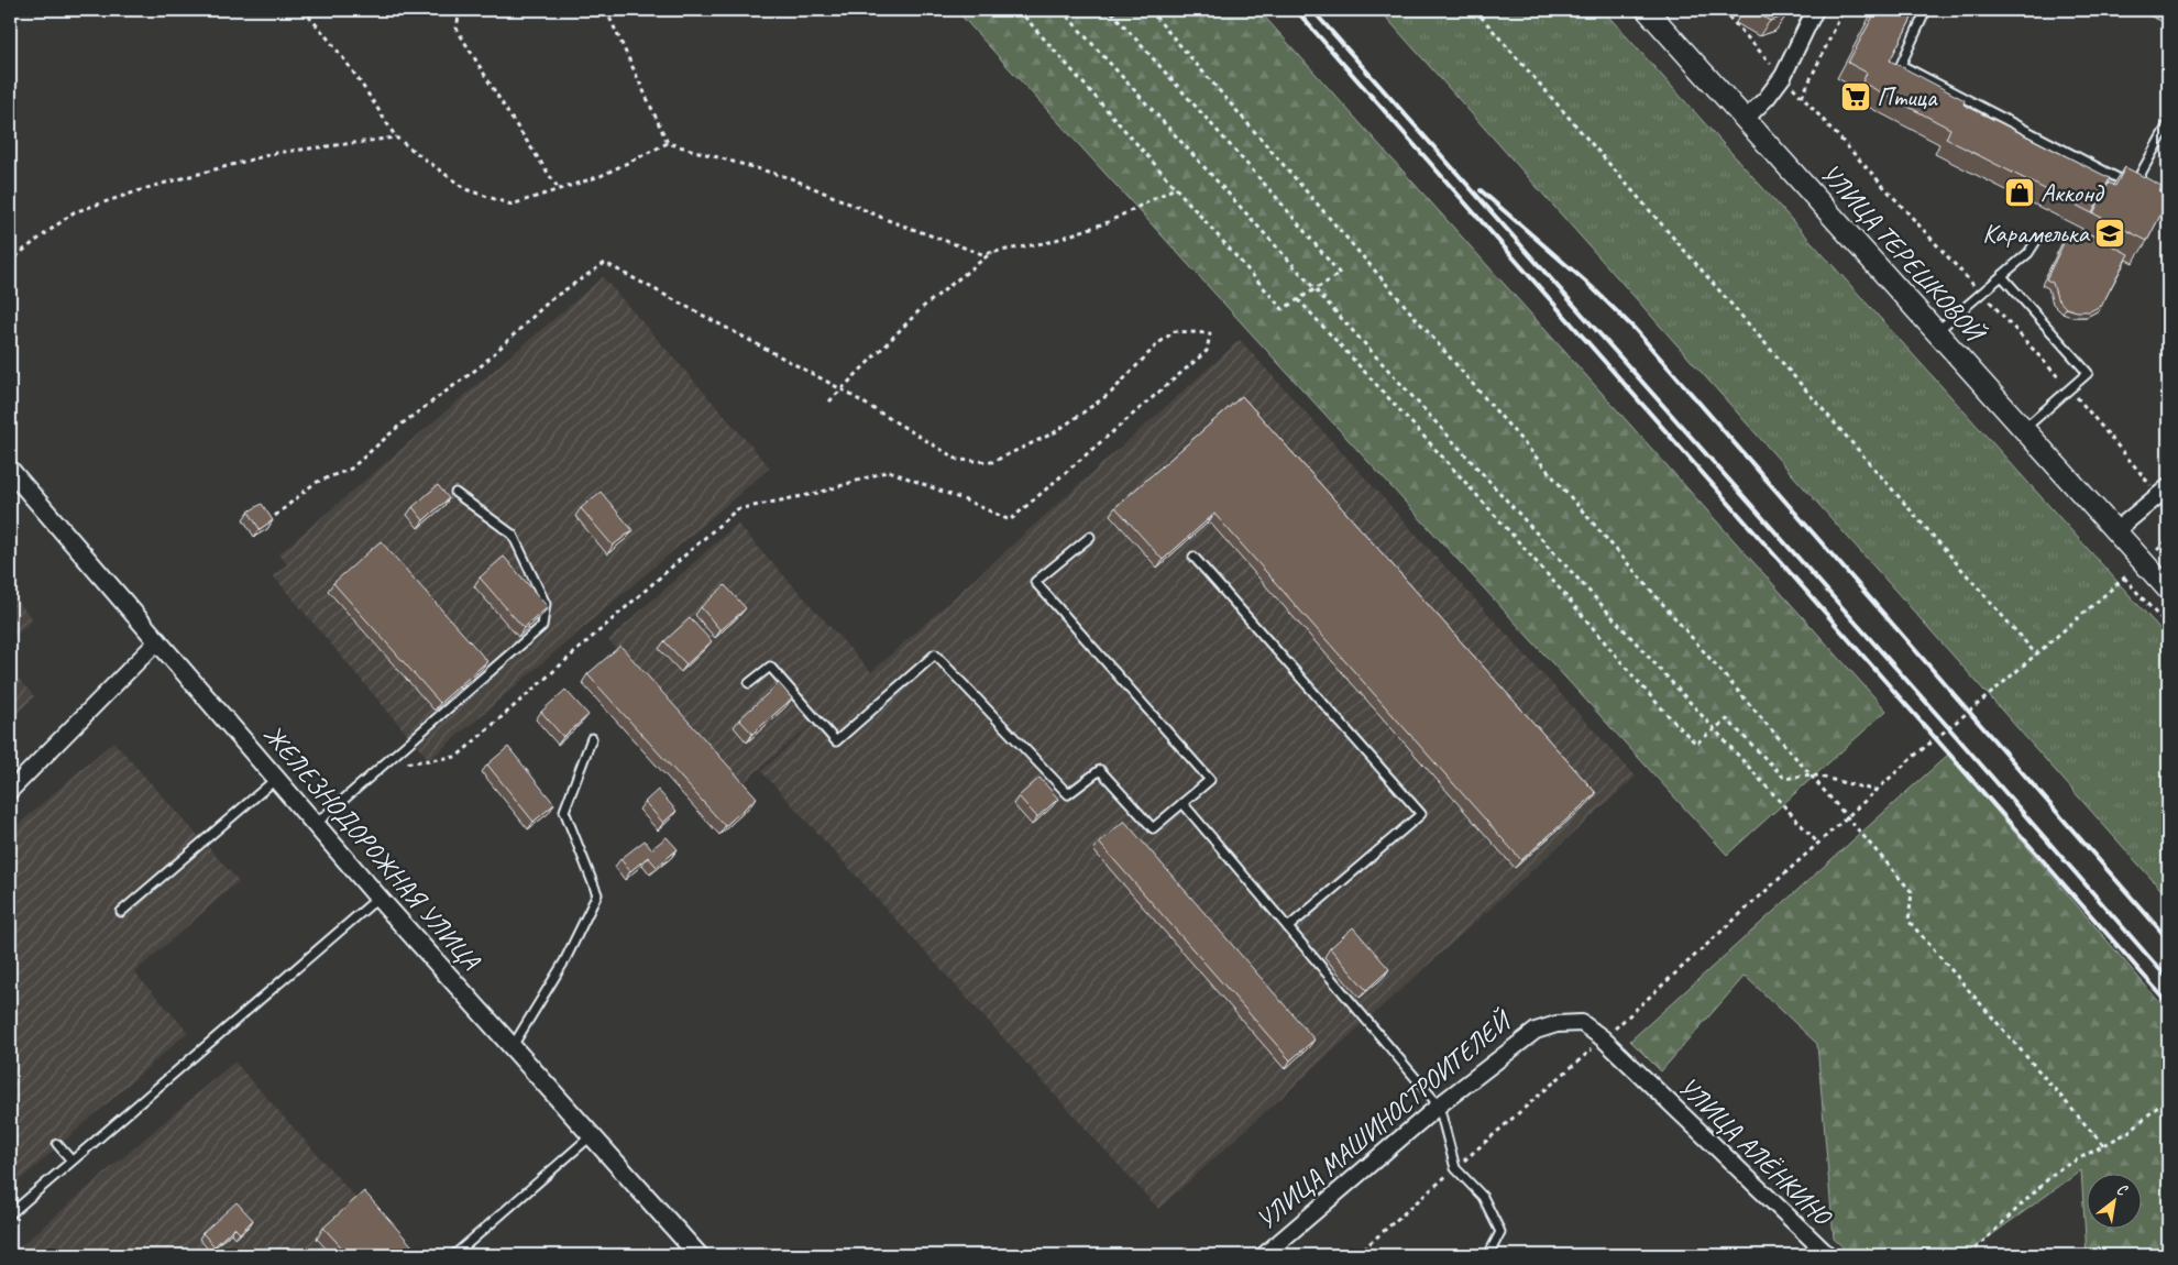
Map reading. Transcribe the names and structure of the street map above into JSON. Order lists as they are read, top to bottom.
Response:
{
  "streets": {
    "main road": ["УЛИЦА ТЕРЕШКОВОЙ"],
    "street": ["ЖЕЛЕЗНОДОРОЖНАЯ УЛИЦА", "УЛИЦА МАШИНОСТРОИТЕЛЕЙ", "УЛИЦА АЛЁНКИНО"]
  },
  "crossings": [
    ["УЛИЦА МАШИНОСТРОИТЕЛЕЙ", "УЛИЦА АЛЁНКИНО"]
  ],
  "places": {
    "supermarket": ["Птица"],
    "shop": ["Акконд"],
    "school or university": ["Карамелька"]
  },
  "north": "top right"
}
